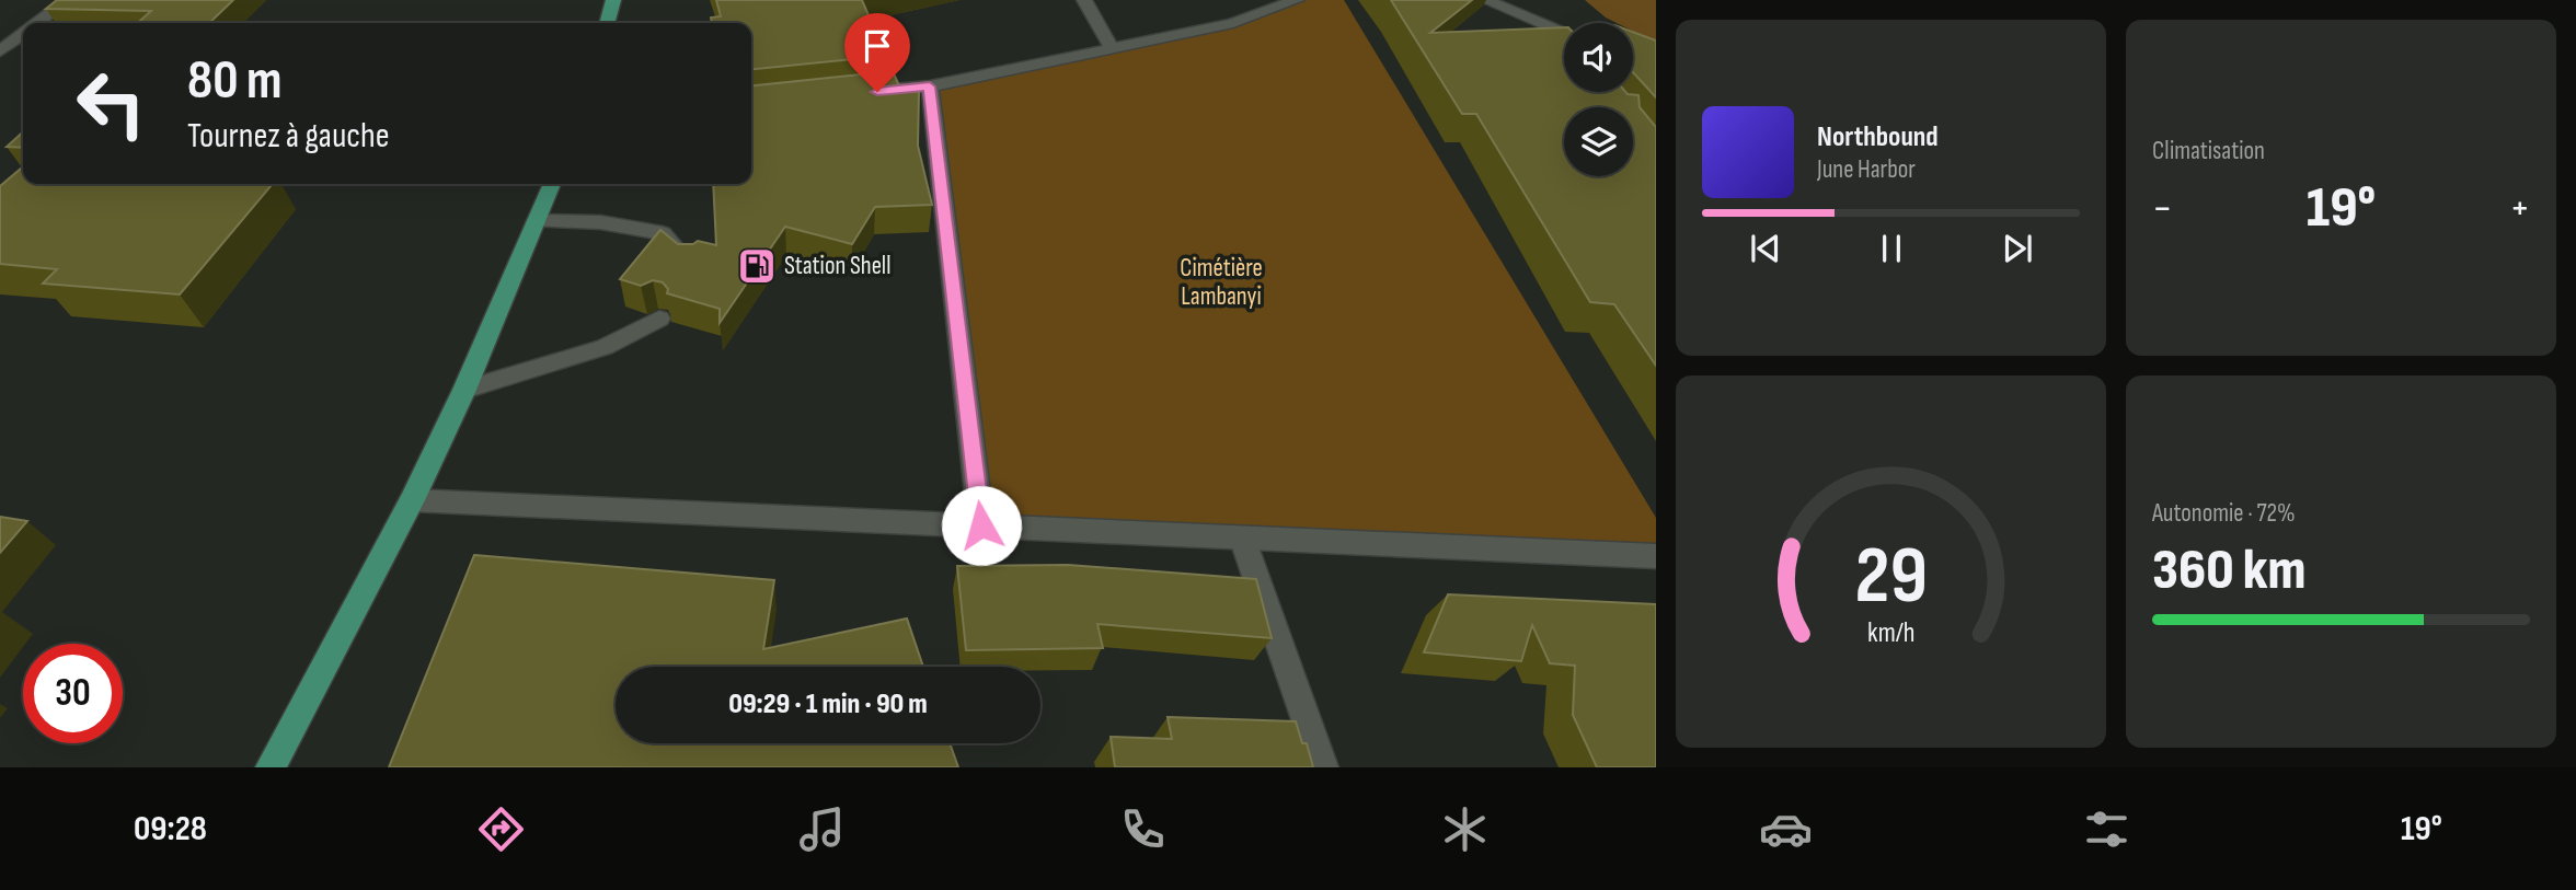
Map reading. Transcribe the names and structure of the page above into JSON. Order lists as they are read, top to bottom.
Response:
{
  "parks": ["Cimétière Lambanyi"],
  "places": {
    "fuel station": ["Station Shell"]
  },
  "page": {
    "tile": [
      "Climatisation",
      ["Autonomie · 72%", "360 km"]
    ],
    "turn": ["80 m", "Tournez à gauche"],
    "song": ["Northbound", "June Harbor"],
    "heat": ["−", "19°", "+"],
    "limit": "30",
    "trip": "09:29 · 1 min · 90 m",
    "tabs": ["09:28", "19°"],
    "gauge": ["29", "km/h"]
  }
}
